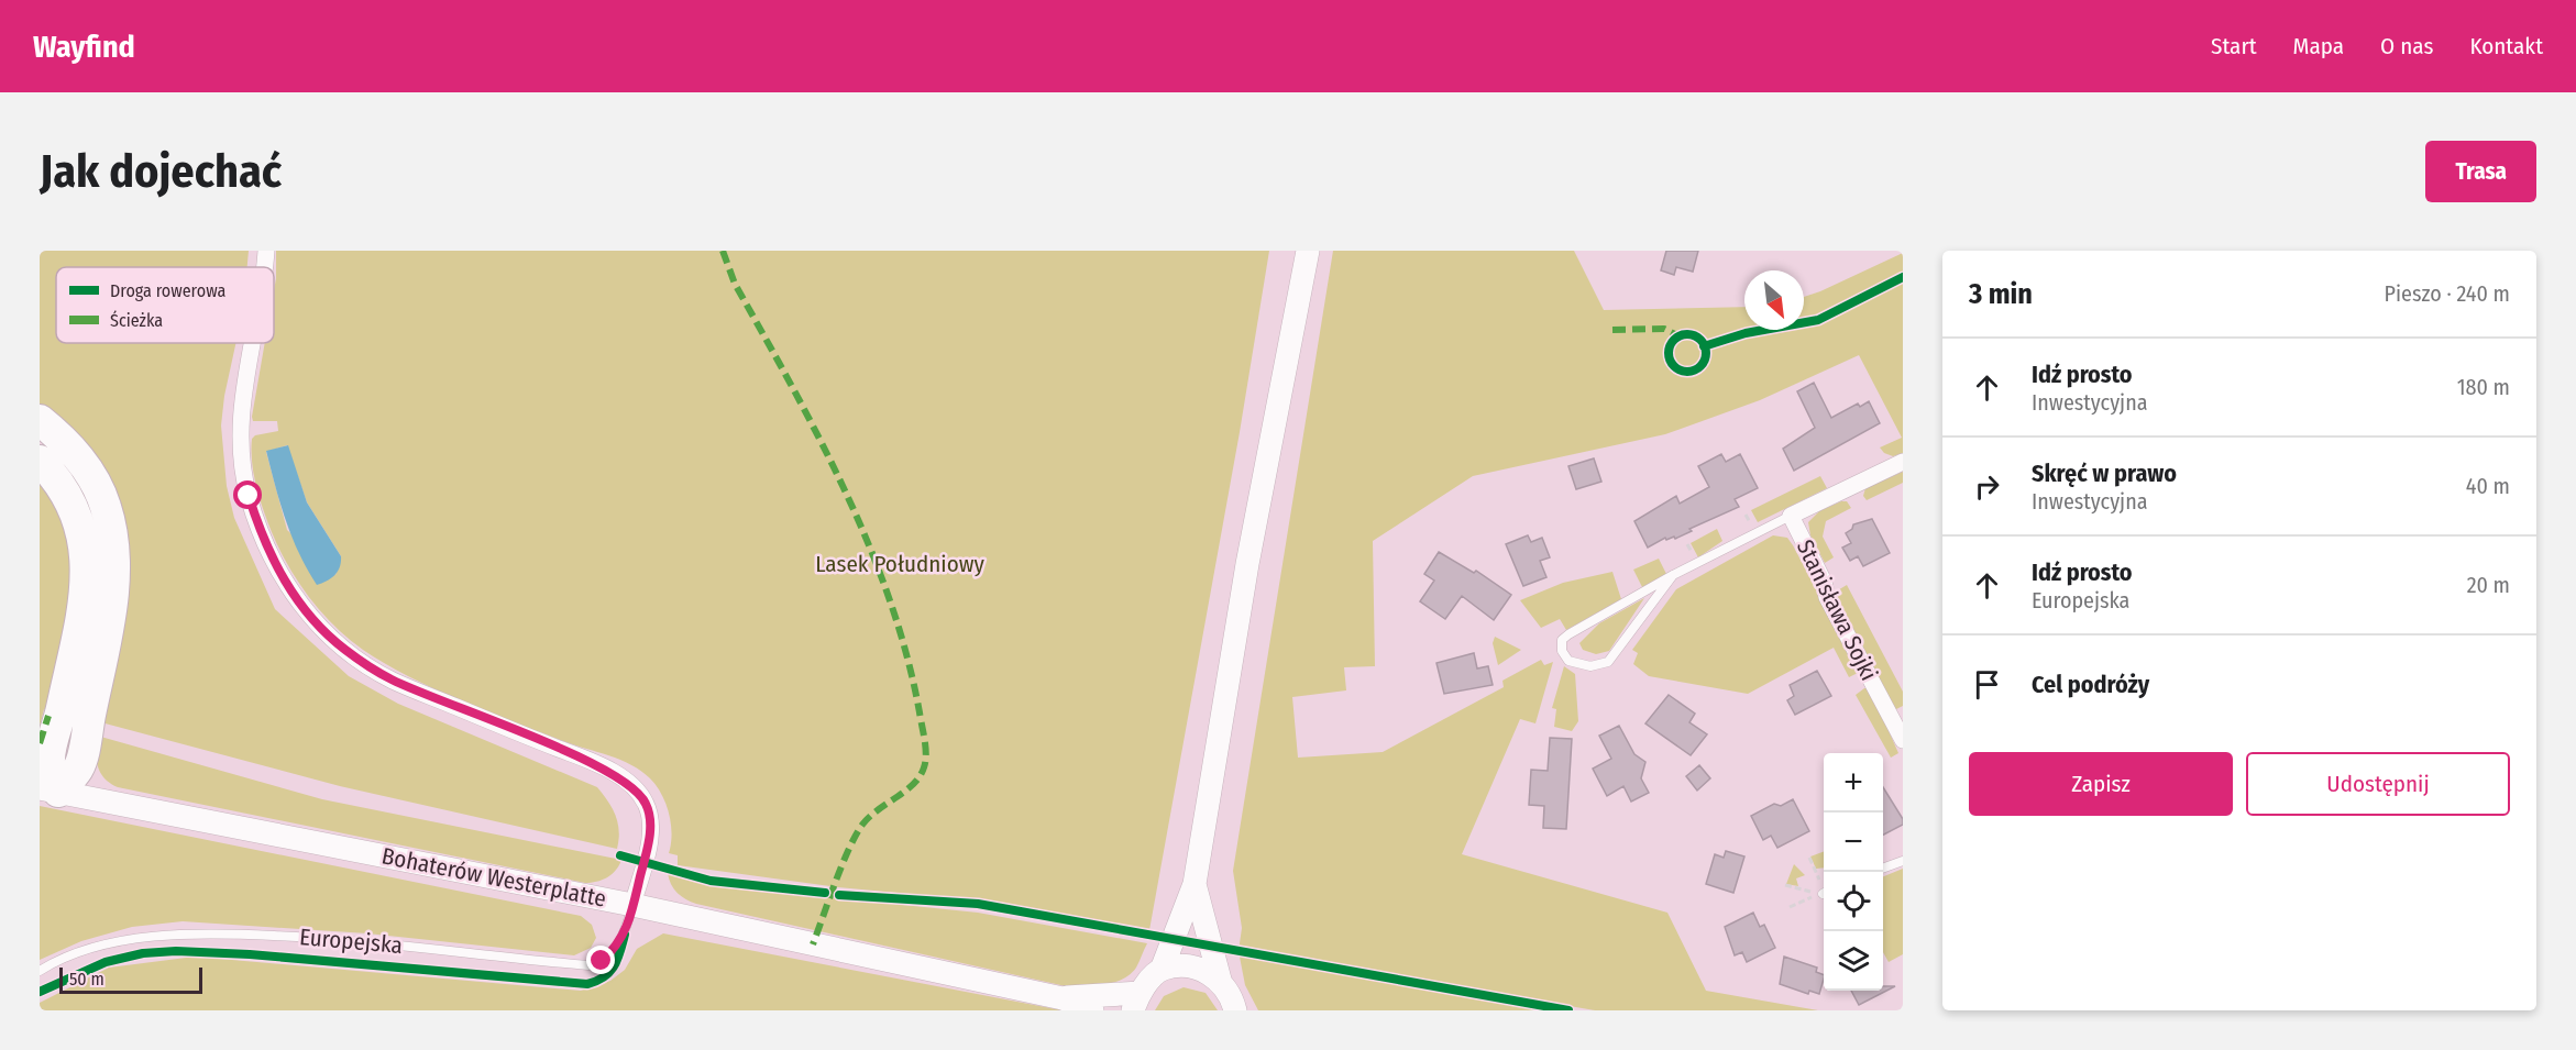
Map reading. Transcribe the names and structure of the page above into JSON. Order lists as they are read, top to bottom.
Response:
{
  "streets": {
    "main road": ["Bohaterów Westerplatte"],
    "street": ["Stanisława Sojki"],
    "lane": ["Europejska"]
  },
  "crossings": [
    ["Bohaterów Westerplatte", "Europejska"]
  ],
  "parks": ["Lasek Południowy"],
  "legend": ["Droga rowerowa", "Ścieżka"],
  "scale_bar": "50 m",
  "north": "bottom right",
  "page": {
    "header": "Wayfind",
    "nav": [
      "Start",
      "Mapa",
      "O nas",
      "Kontakt"
    ],
    "buttons": [
      "Trasa",
      ["Zapisz", "Udostępnij"]
    ],
    "title": "Jak dojechać",
    "heading": ["3 min", "Pieszo · 240 m"],
    "list": [
      ["Idź prosto", "Inwestycyjna", "180 m"],
      ["Skręć w prawo", "Inwestycyjna", "40 m"],
      ["Idź prosto", "Europejska", "20 m"],
      "Cel podróży"
    ],
    "map_buttons": ["+", "−"],
    "scale": "50 m"
  }
}
